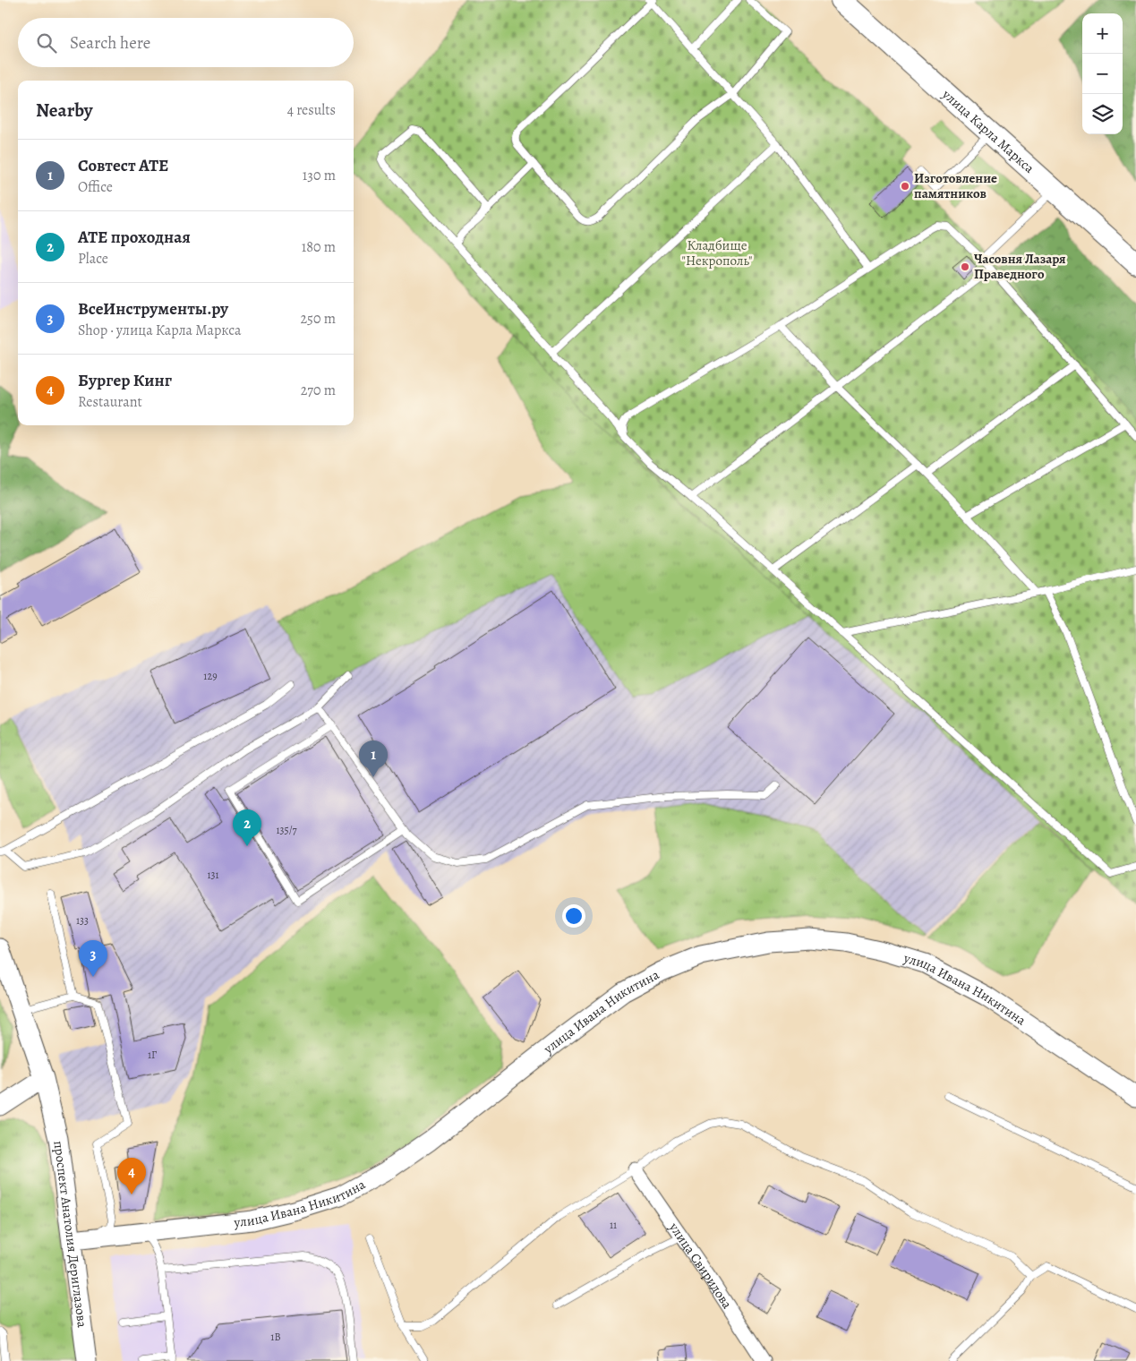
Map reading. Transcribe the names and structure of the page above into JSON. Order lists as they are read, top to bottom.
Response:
{
  "streets": {
    "main road": ["улица Карла Маркса", "улица Ивана Никитина", "проспект Анатолия Дериглазова"],
    "street": ["улица Свиридова"]
  },
  "crossings": [
    ["улица Ивана Никитина", "проспект Анатолия Дериглазова"]
  ],
  "parks": ["Кладбище \"Некрополь\""],
  "places": ["Изготовление памятников", "Часовня Лазаря Праведного"],
  "house_numbers": [
    "129",
    "135/7",
    "131",
    "133",
    "1Г",
    "11",
    "1В"
  ],
  "page": {
    "map_buttons": ["+", "−"],
    "search": "Search here",
    "heading": ["Nearby", "4 results"],
    "list": [
      {
        "mark": "1",
        "name": "Совтест АТЕ",
        "note": "Office",
        "value": "130 m"
      },
      {
        "mark": "2",
        "name": "АТЕ проходная",
        "note": "Place",
        "value": "180 m"
      },
      {
        "mark": "3",
        "name": "ВсеИнструменты.ру",
        "note": "Shop · улица Карла Маркса",
        "value": "250 m"
      },
      {
        "mark": "4",
        "name": "Бургер Кинг",
        "note": "Restaurant",
        "value": "270 m"
      }
    ],
    "pins": [
      "1",
      "2",
      "3",
      "4"
    ]
  }
}
